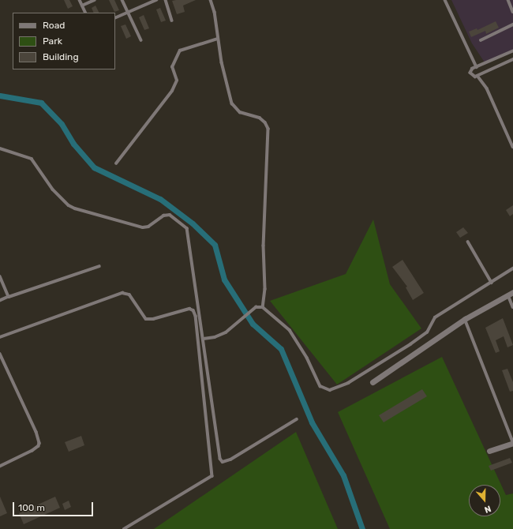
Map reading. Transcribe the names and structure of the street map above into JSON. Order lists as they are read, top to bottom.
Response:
{
  "legend": ["Road", "Park", "Building"],
  "scale_bar": "100 m",
  "north": "bottom"
}
